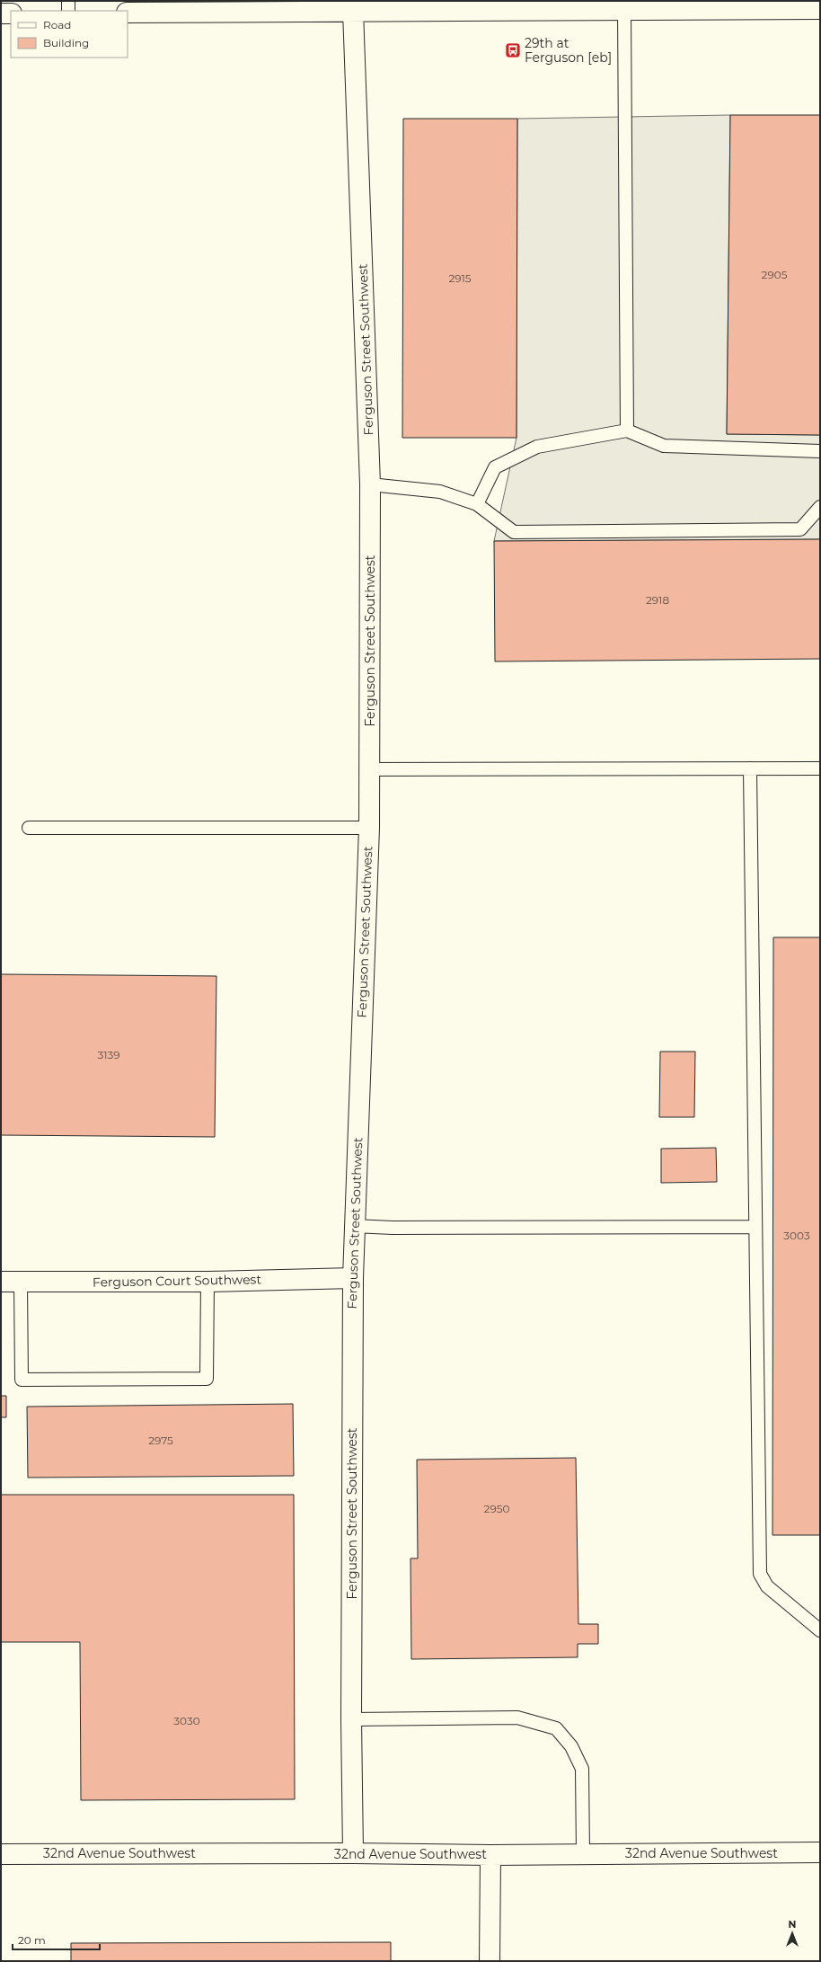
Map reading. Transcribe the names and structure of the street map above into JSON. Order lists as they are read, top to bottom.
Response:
{
  "streets": {
    "street": ["Ferguson Street Southwest", "Ferguson Court Southwest", "32nd Avenue Southwest"]
  },
  "crossings": [
    ["Ferguson Street Southwest", "Ferguson Court Southwest"],
    ["Ferguson Street Southwest", "32nd Avenue Southwest"]
  ],
  "places": {
    "bus stop": ["29th at Ferguson [eb]"]
  },
  "house_numbers": [
    "2905",
    "2915",
    "2918",
    "3139",
    "3003",
    "2975",
    "2950",
    "3030"
  ],
  "legend": ["Road", "Building"],
  "scale_bar": "20 m",
  "north": "top"
}
